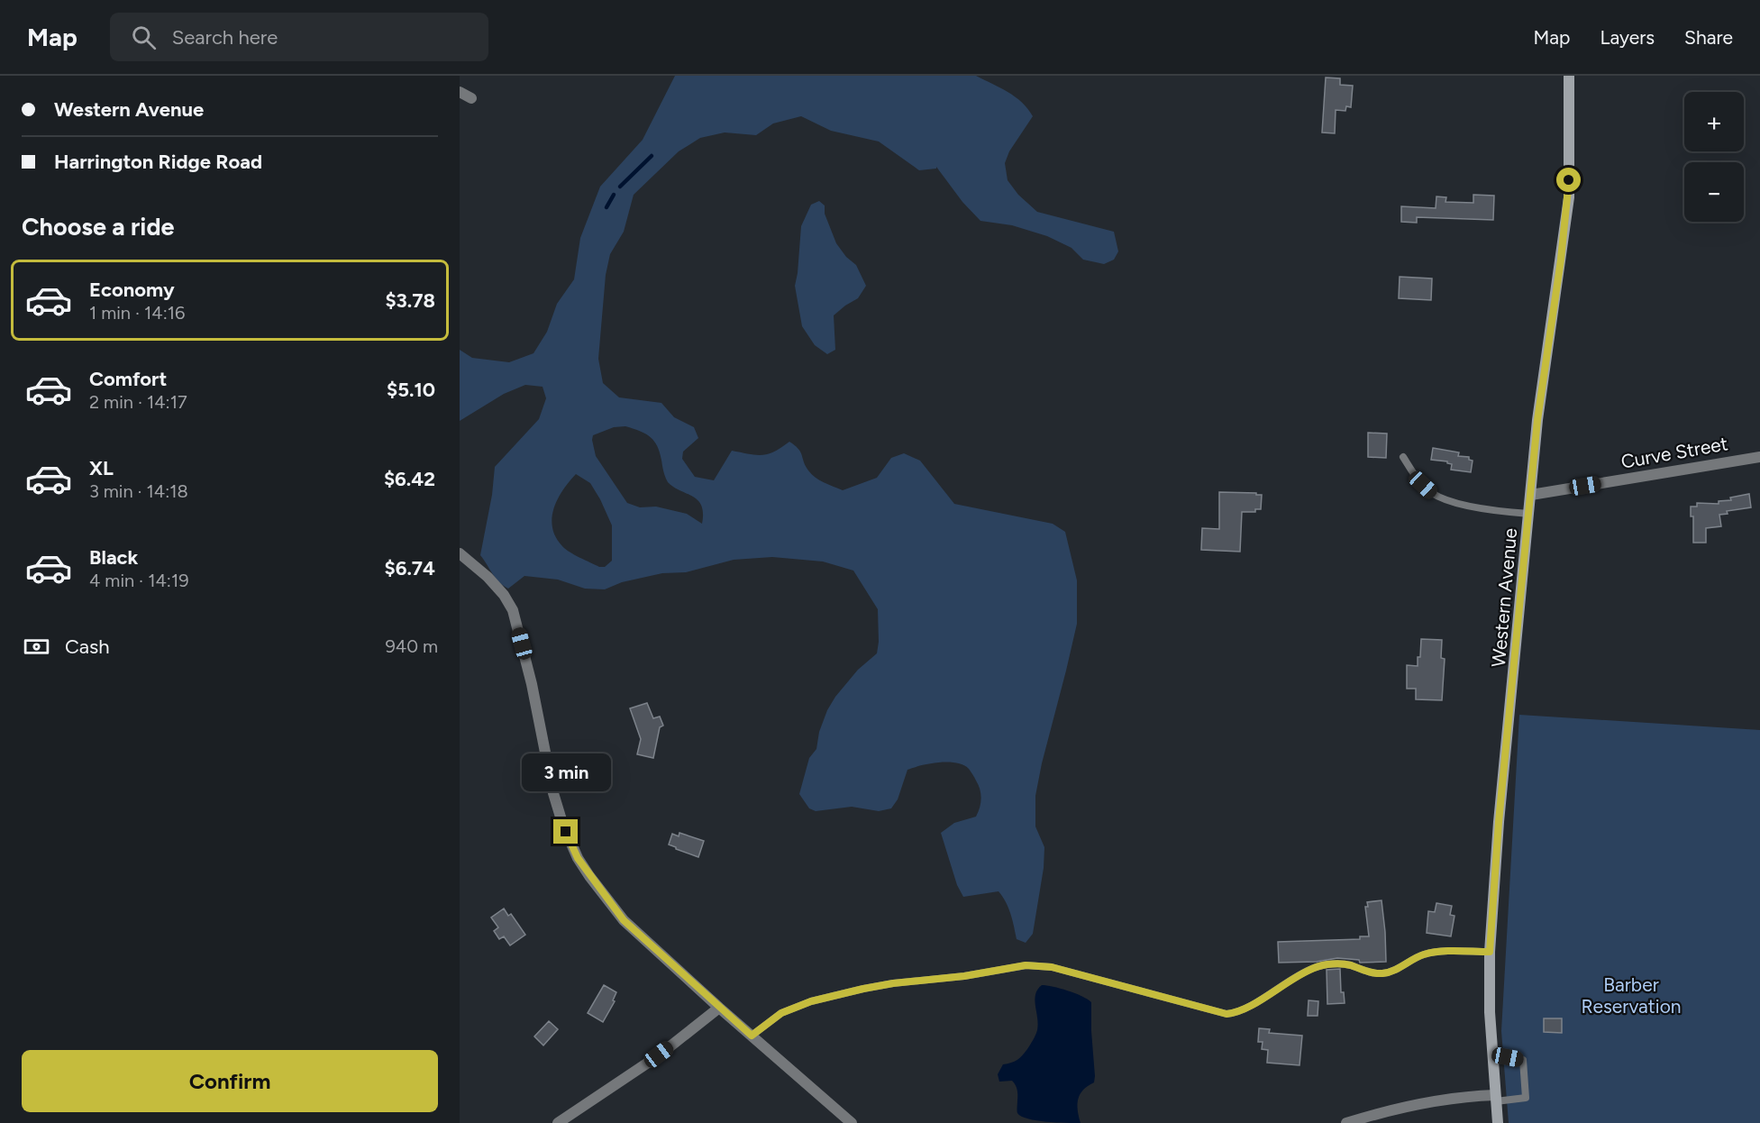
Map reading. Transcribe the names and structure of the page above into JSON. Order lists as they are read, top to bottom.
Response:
{
  "streets": {
    "street": ["Curve Street", "Western Avenue"]
  },
  "crossings": [
    ["Curve Street", "Western Avenue"]
  ],
  "parks": ["Barber Reservation"],
  "page": {
    "header": "Map",
    "search": "Search here",
    "nav": ["Map", "Layers", "Share"],
    "banner": ["Western Avenue", "Harrington Ridge Road"],
    "map_buttons": ["+", "−"],
    "heading": "Choose a ride",
    "list": [
      {
        "name": "Economy",
        "note": "1 min · 14:16",
        "value": "$3.78"
      },
      {
        "name": "Comfort",
        "note": "2 min · 14:17",
        "value": "$5.10"
      },
      {
        "name": "XL",
        "note": "3 min · 14:18",
        "value": "$6.42"
      },
      {
        "name": "Black",
        "note": "4 min · 14:19",
        "value": "$6.74"
      }
    ],
    "pay": ["Cash", "940 m"],
    "bubble": "3 min",
    "buttons": "Confirm"
  }
}
